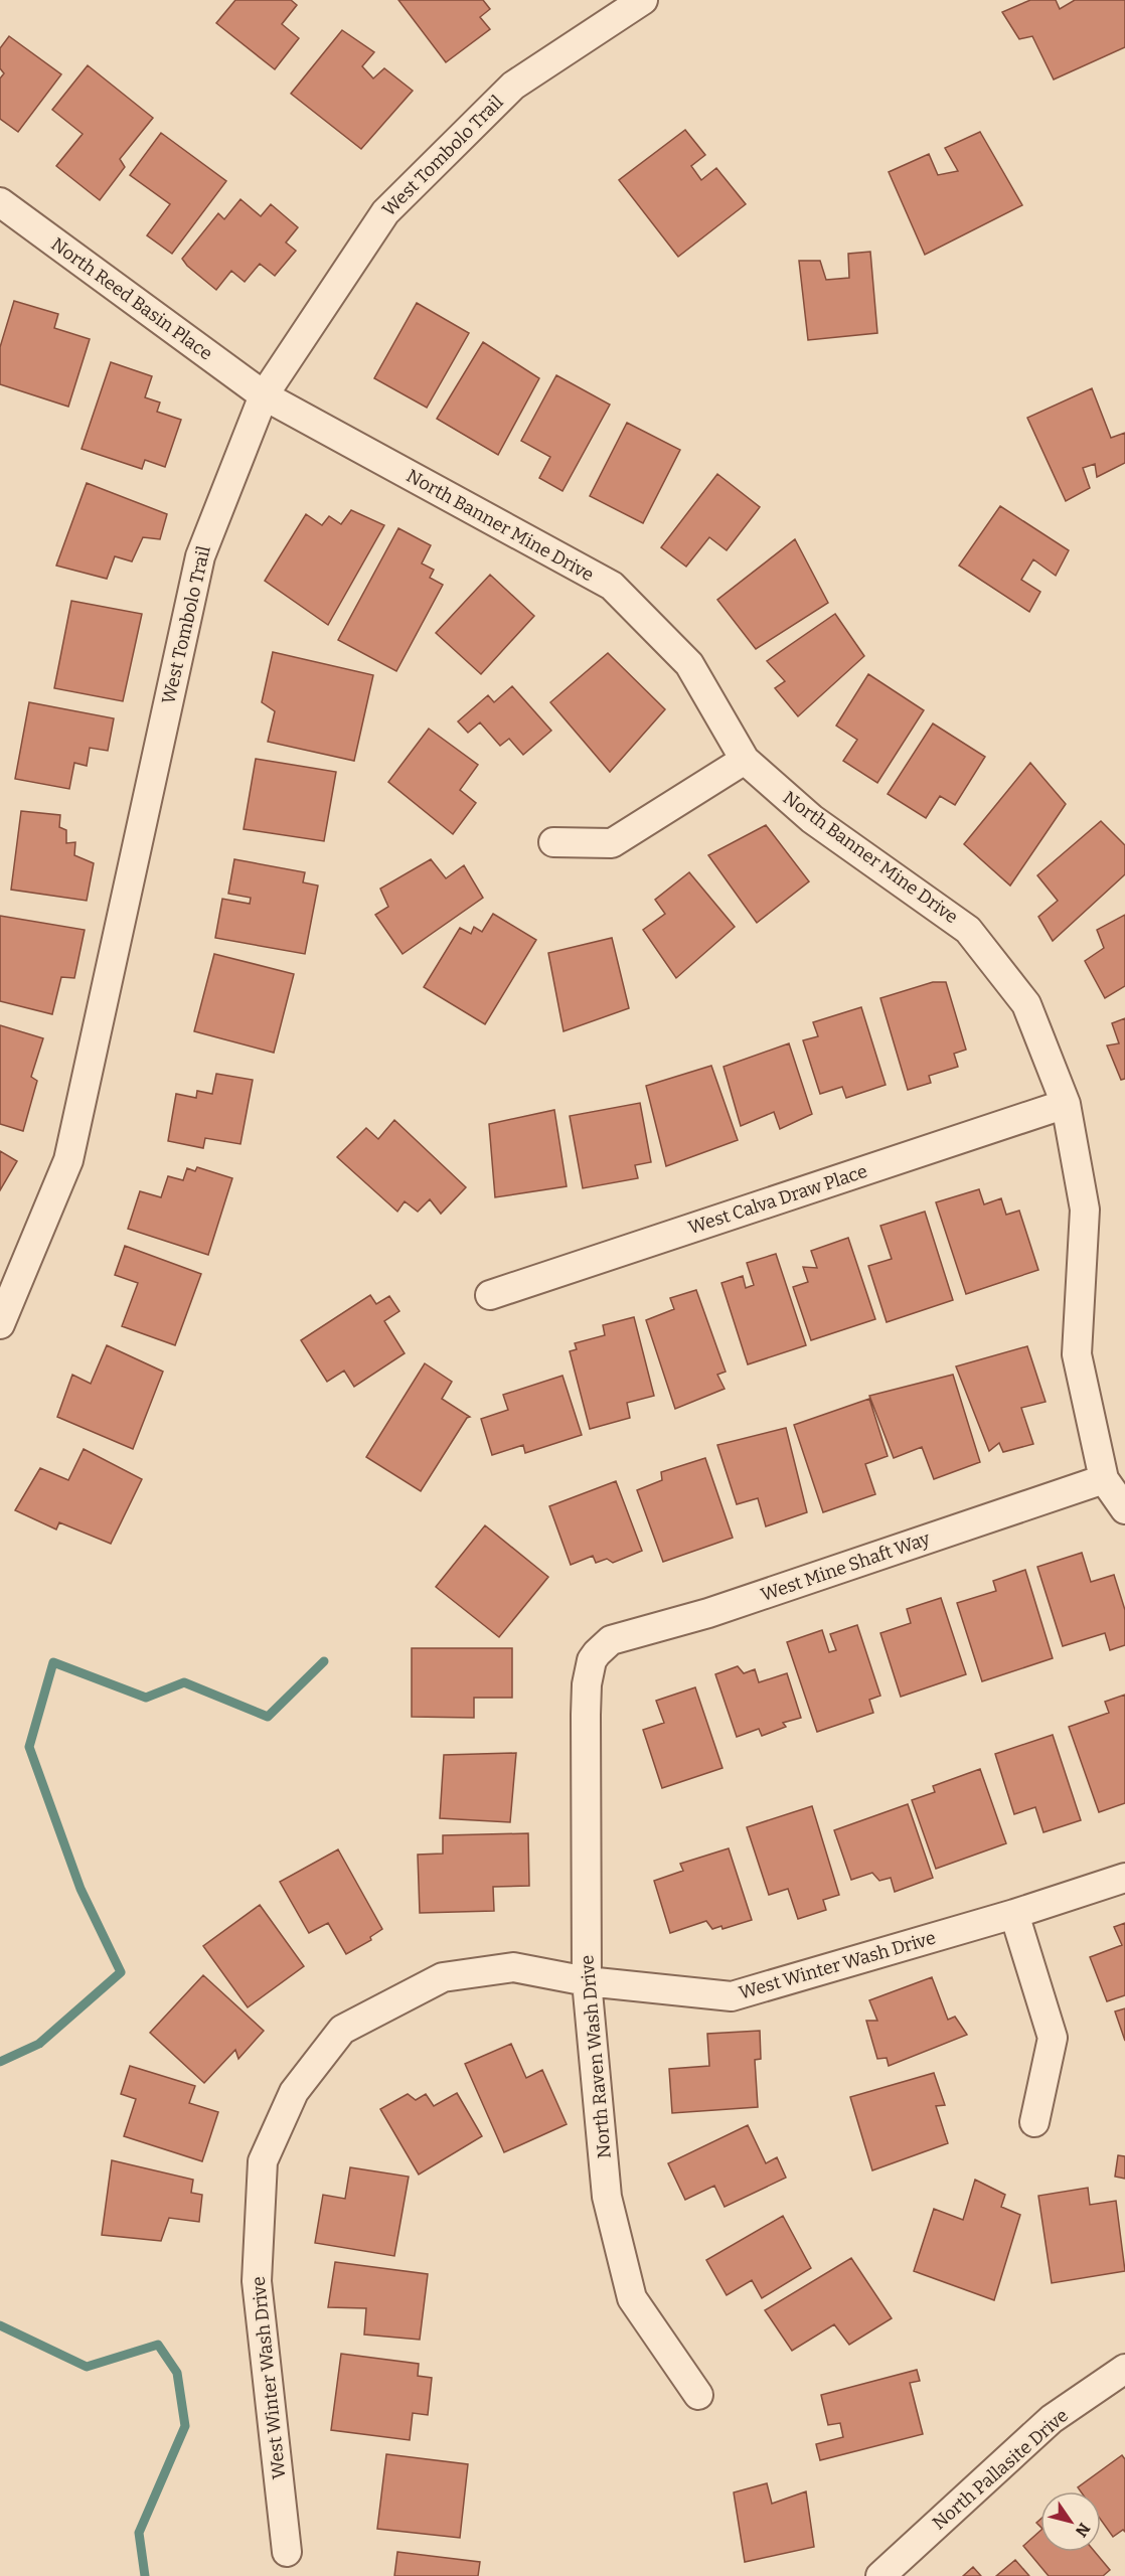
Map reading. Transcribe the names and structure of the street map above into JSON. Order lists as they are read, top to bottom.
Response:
{
  "streets": {
    "street": [
      "West Tombolo Trail",
      "North Reed Basin Place",
      "North Banner Mine Drive",
      "West Calva Draw Place",
      "West Mine Shaft Way",
      "West Winter Wash Drive",
      "North Raven Wash Drive",
      "North Pallasite Drive"
    ]
  },
  "crossings": [
    ["West Tombolo Trail", "North Reed Basin Place"],
    ["West Tombolo Trail", "North Banner Mine Drive"],
    ["North Reed Basin Place", "North Banner Mine Drive"],
    ["North Banner Mine Drive", "West Calva Draw Place"],
    ["North Banner Mine Drive", "West Mine Shaft Way"],
    ["West Mine Shaft Way", "North Raven Wash Drive"],
    ["West Winter Wash Drive", "North Raven Wash Drive"]
  ],
  "north": "bottom right"
}
